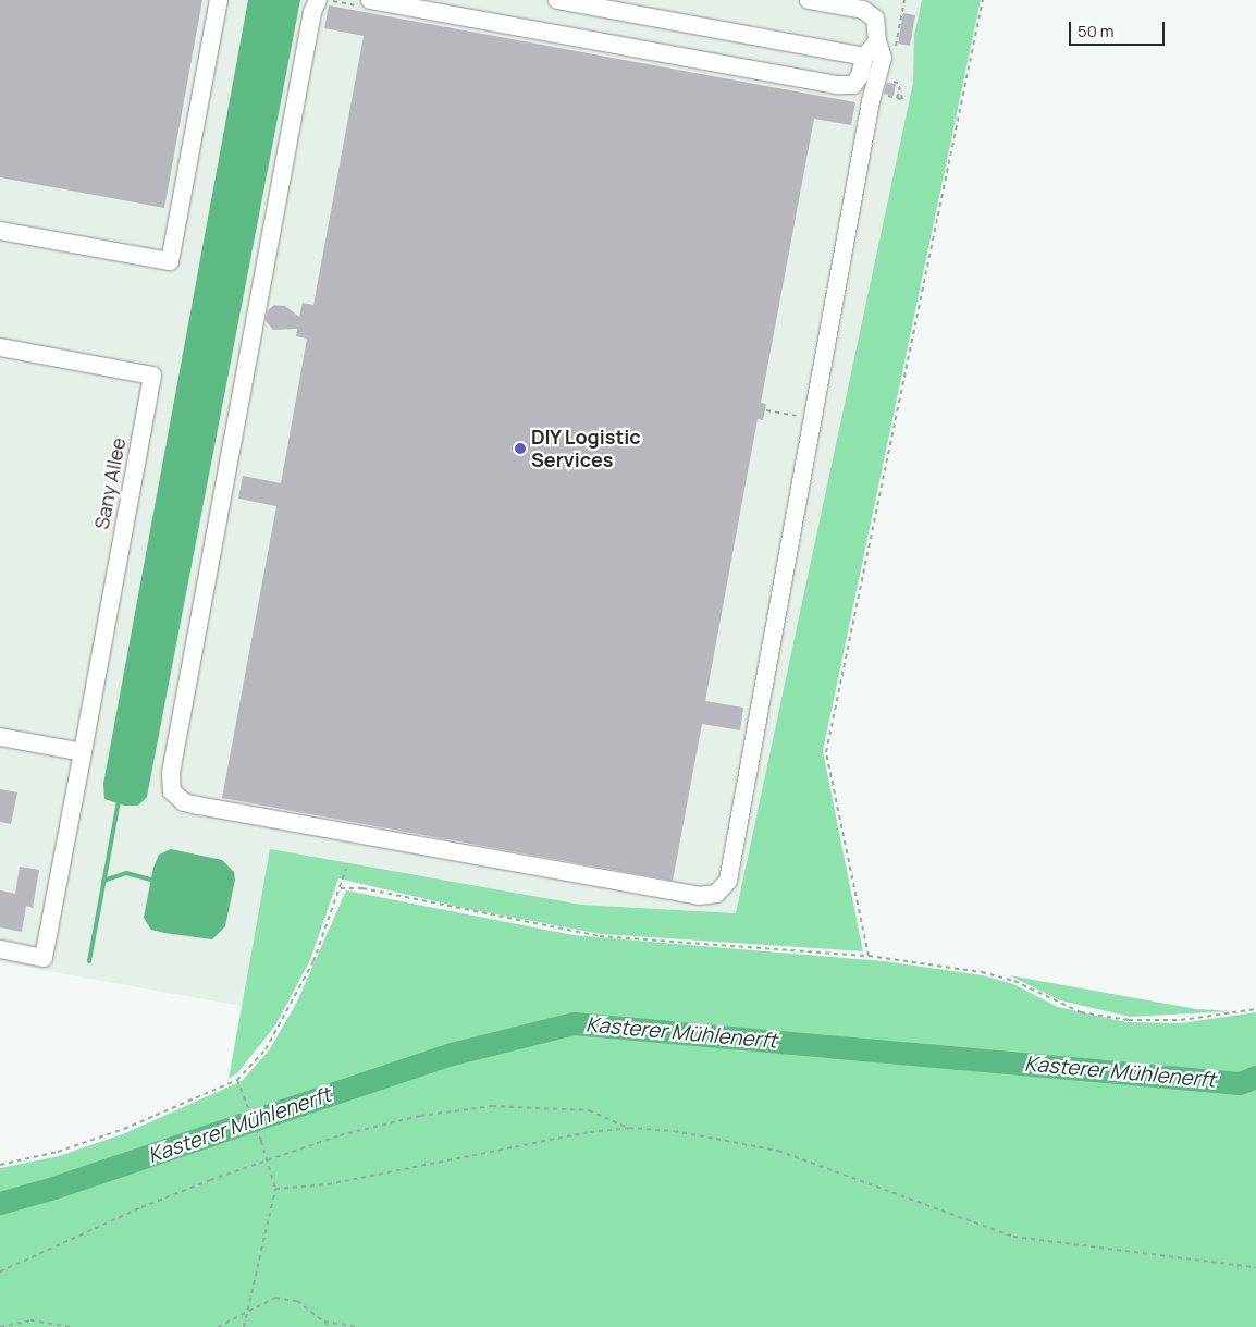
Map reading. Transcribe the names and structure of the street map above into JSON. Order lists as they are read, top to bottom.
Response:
{
  "streets": {
    "street": ["Sany Allee"]
  },
  "water": ["Kasterer Mühlenerft"],
  "places": ["DIY Logistic Services"],
  "scale_bar": "50 m"
}
